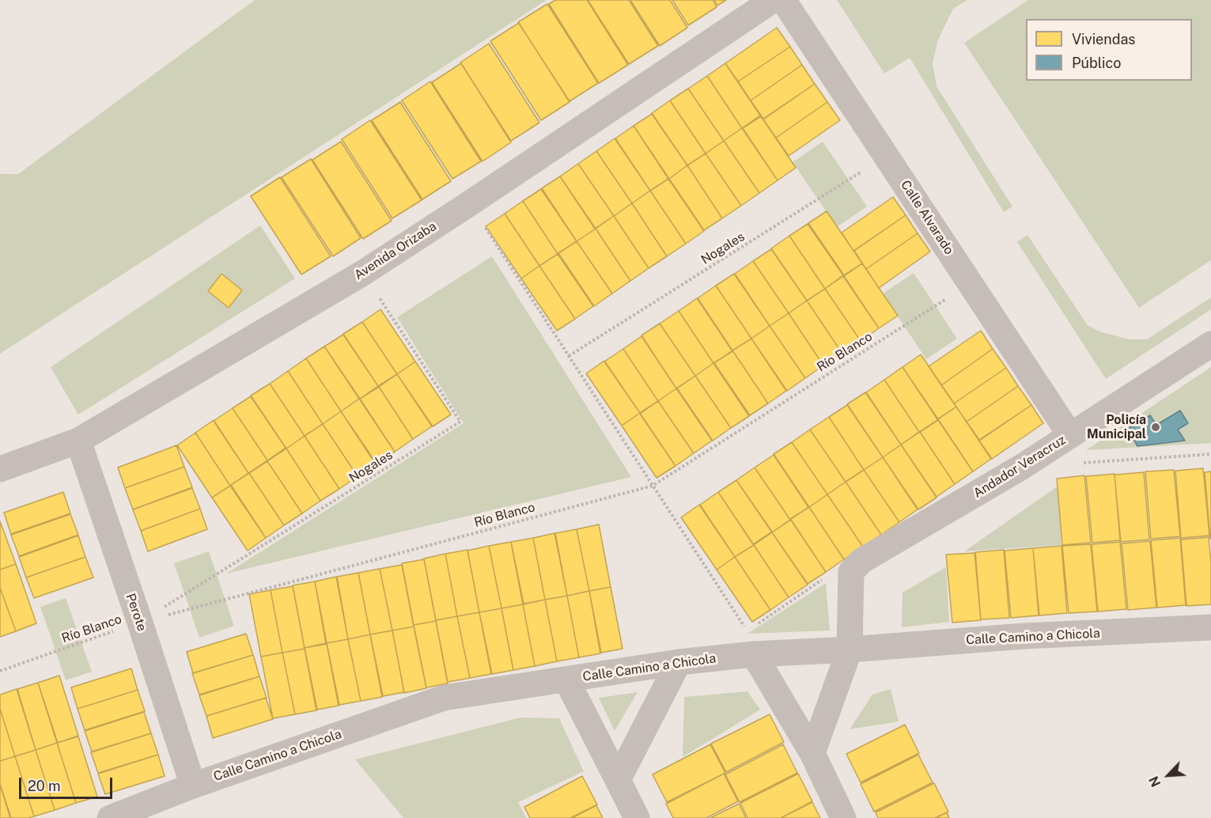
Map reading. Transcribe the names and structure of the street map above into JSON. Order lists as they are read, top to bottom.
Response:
{
  "streets": {
    "street": [
      "Calle Alvarado",
      "Avenida Orizaba",
      "Andador Veracruz",
      "Perote",
      "Calle Camino a Chicola"
    ],
    "path": ["Nogales", "Río Blanco"]
  },
  "crossings": [
    ["Calle Alvarado", "Nogales"],
    ["Calle Alvarado", "Río Blanco"],
    ["Calle Alvarado", "Andador Veracruz"],
    ["Nogales", "Avenida Orizaba"],
    ["Nogales", "Río Blanco"],
    ["Nogales", "Perote"],
    ["Avenida Orizaba", "Perote"],
    ["Río Blanco", "Perote"],
    ["Perote", "Calle Camino a Chicola"]
  ],
  "places": ["Policía Municipal"],
  "legend": ["Viviendas", "Público"],
  "scale_bar": "20 m",
  "north": "bottom left"
}
